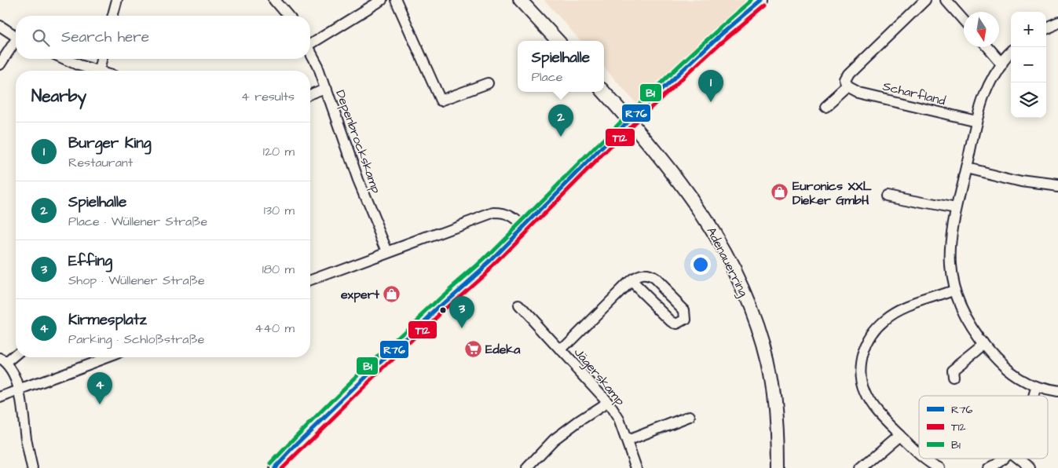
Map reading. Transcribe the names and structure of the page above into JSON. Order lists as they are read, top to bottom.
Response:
{
  "streets": {
    "main road": ["Adenauerring"],
    "street": ["Scharfland", "Depenbrockskamp", "Jägerskamp"]
  },
  "places": {
    "shop": ["Euronics XXL Dieker GmbH", "expert"],
    "supermarket": ["Edeka"]
  },
  "lines": ["transit line R76", "transit line B1", "transit line T12"],
  "legend": ["R76", "T12", "B1"],
  "north": "bottom",
  "page": {
    "map_buttons": ["+", "−"],
    "search": "Search here",
    "popup": ["Spielhalle", "Place"],
    "pins": [
      "1",
      "2",
      "3",
      "4"
    ],
    "heading": ["Nearby", "4 results"],
    "list": [
      {
        "mark": "1",
        "name": "Burger King",
        "note": "Restaurant",
        "value": "120 m"
      },
      {
        "mark": "2",
        "name": "Spielhalle",
        "note": "Place · Wüllener Straße",
        "value": "130 m"
      },
      {
        "mark": "3",
        "name": "Effing",
        "note": "Shop · Wüllener Straße",
        "value": "180 m"
      },
      {
        "mark": "4",
        "name": "Kirmesplatz",
        "note": "Parking · Schloßstraße",
        "value": "440 m"
      }
    ]
  }
}
